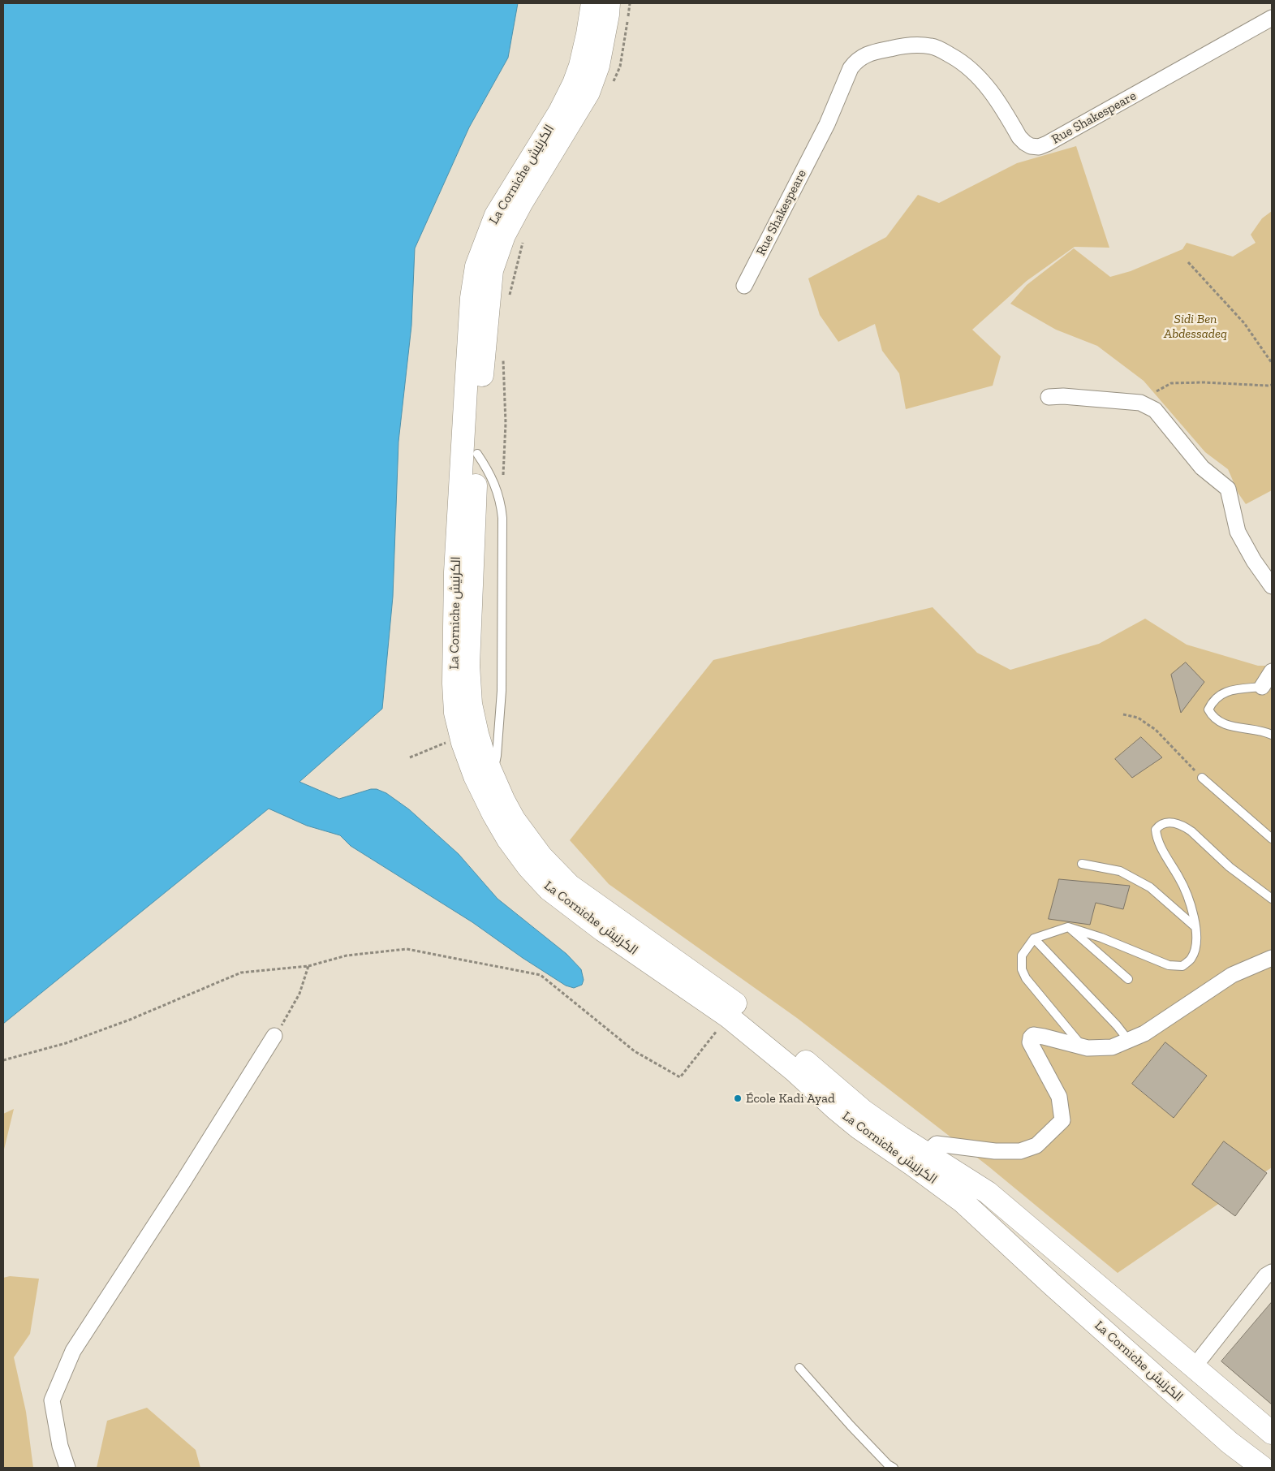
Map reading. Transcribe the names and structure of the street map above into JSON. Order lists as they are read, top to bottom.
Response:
{
  "streets": {
    "main road": ["La Corniche الكرنيش"],
    "street": ["Rue Shakespeare"]
  },
  "parks": ["Sidi Ben Abdessadeq"],
  "places": ["École Kadi Ayad"]
}
